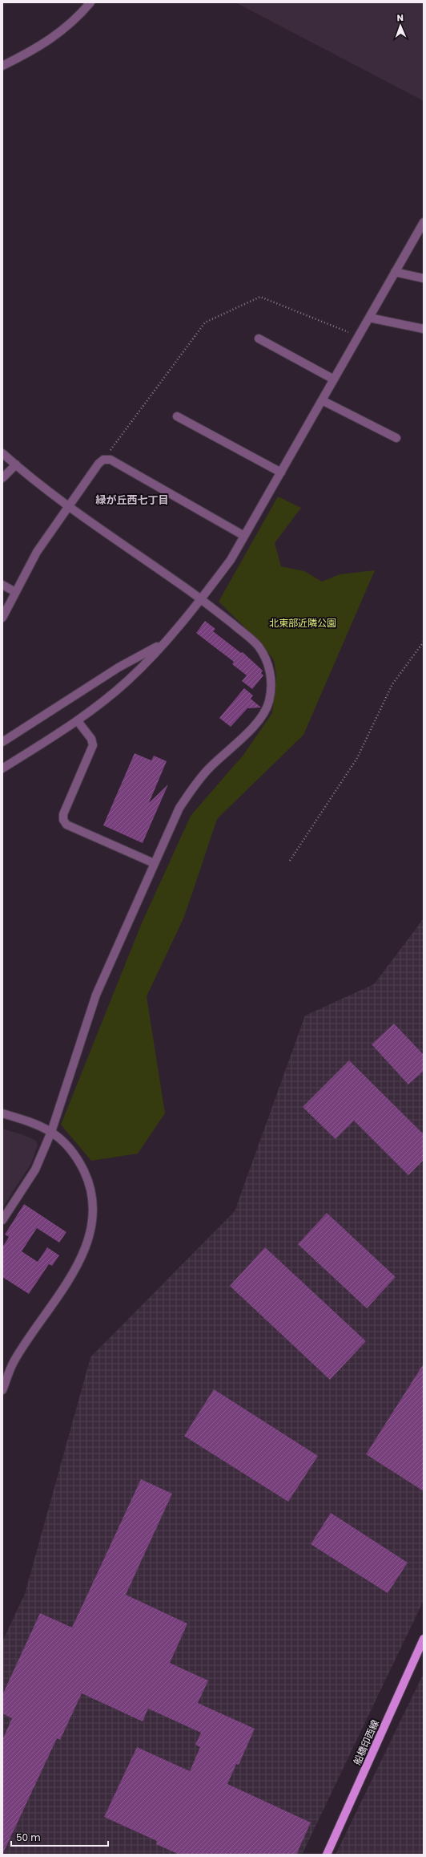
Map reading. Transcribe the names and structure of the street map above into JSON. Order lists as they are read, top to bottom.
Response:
{
  "streets": {
    "main road": ["船橋印西線"]
  },
  "districts": ["緑が丘西七丁目"],
  "parks": ["北東部近隣公園"],
  "scale_bar": "50 m",
  "north": "top"
}
